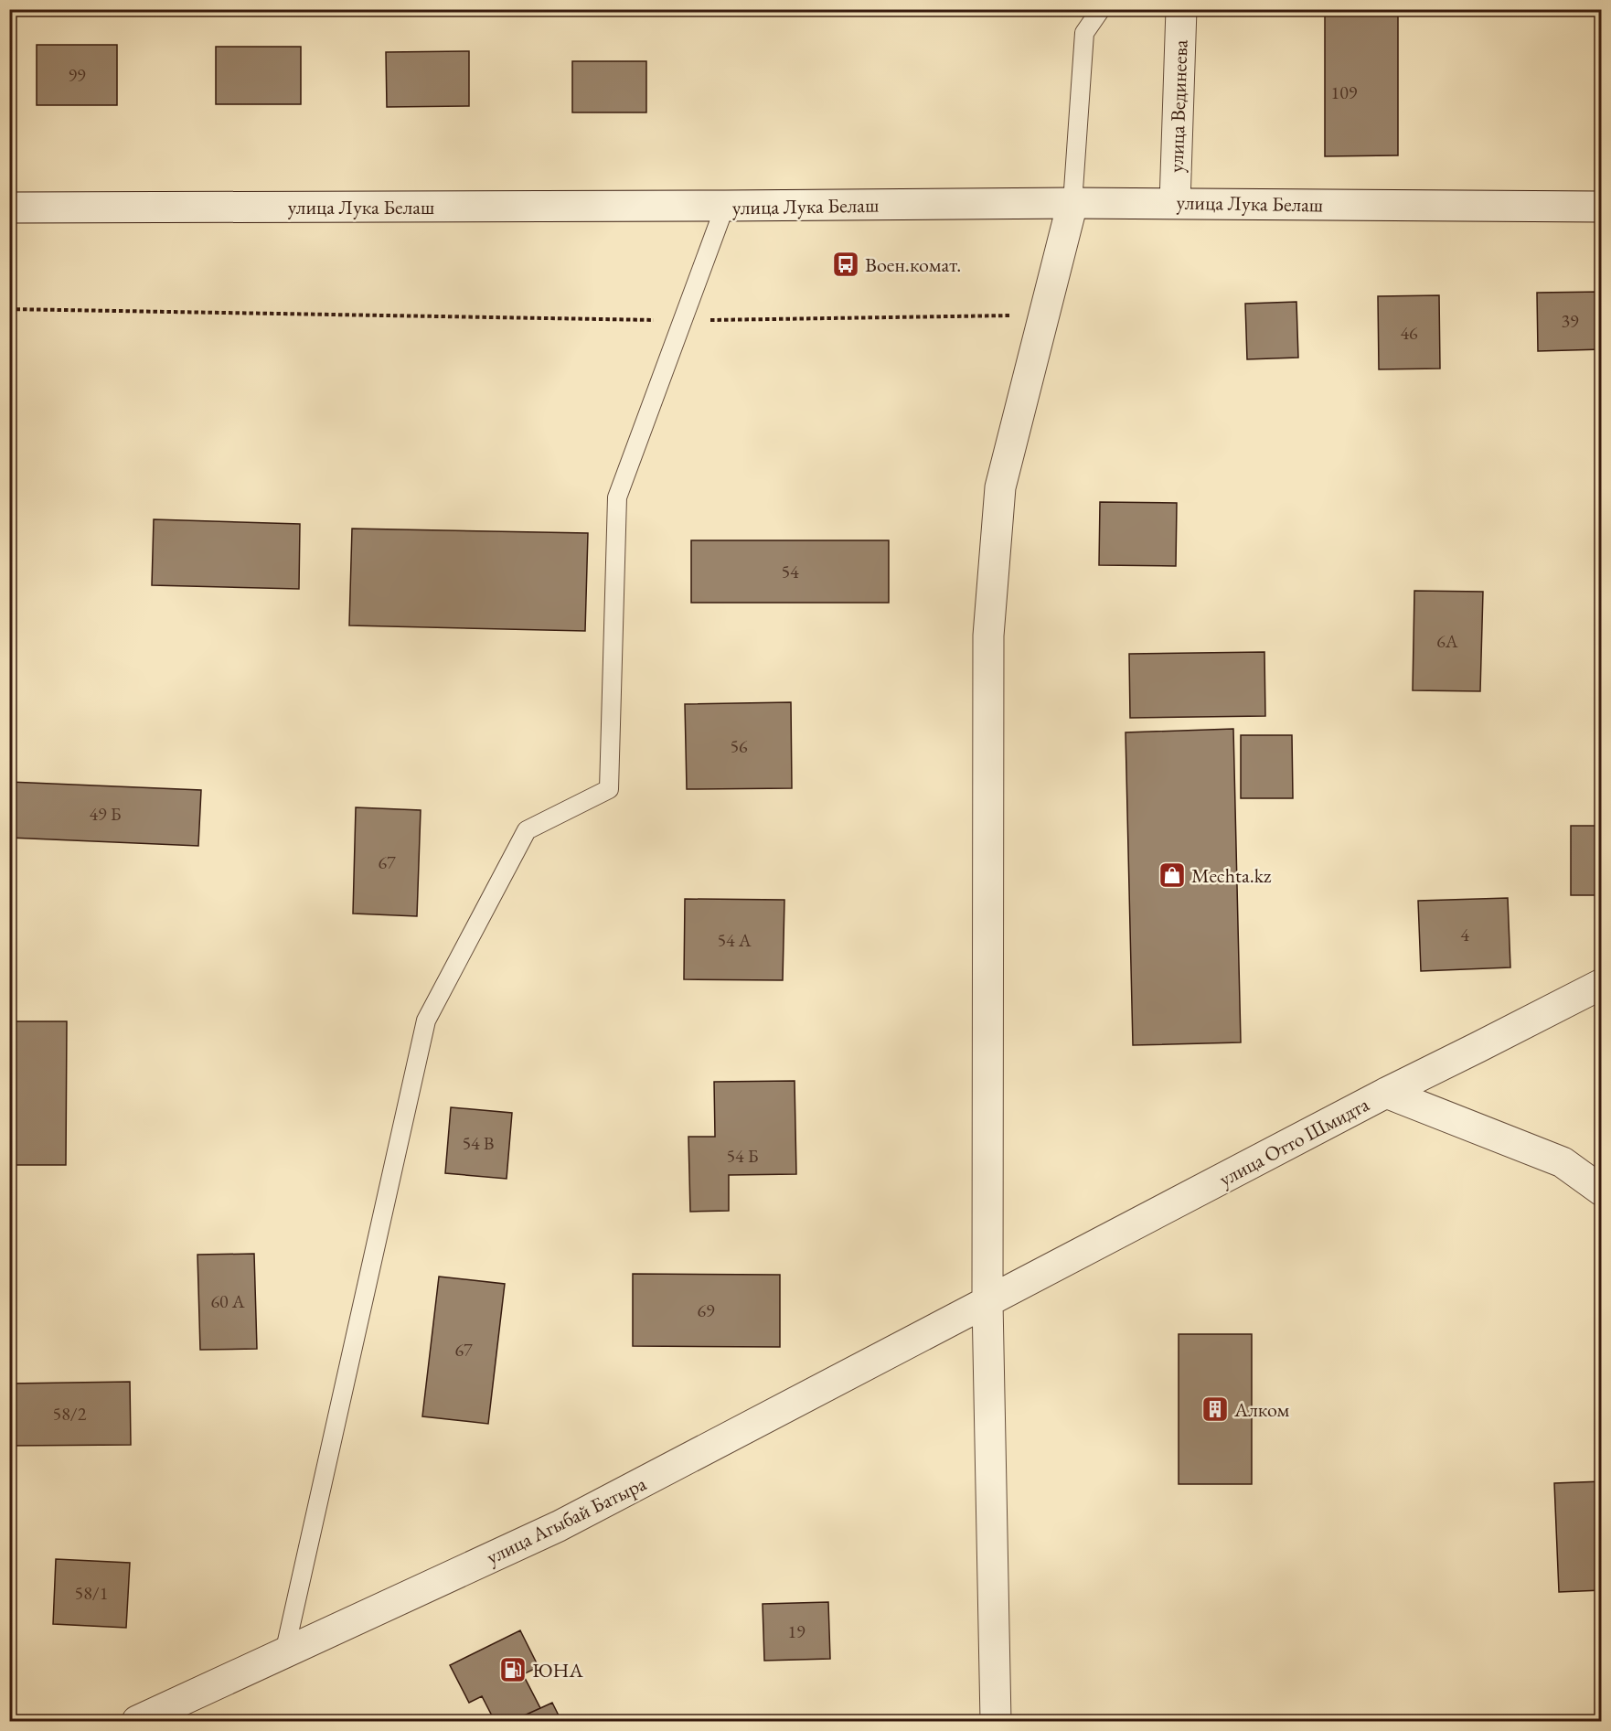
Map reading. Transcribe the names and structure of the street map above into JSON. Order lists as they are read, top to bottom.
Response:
{
  "streets": {
    "street": [
      "улица Вединеева",
      "улица Лука Белаш",
      "улица Отто Шмидта",
      "улица Агыбай Батыра"
    ]
  },
  "crossings": [
    ["улица Вединеева", "улица Лука Белаш"],
    ["улица Отто Шмидта", "улица Агыбай Батыра"]
  ],
  "places": {
    "bus stop": ["Воен.комат."],
    "shop": ["Mechta.kz"],
    "building": ["Алком"],
    "fuel station": ["ЮНА"]
  },
  "house_numbers": [
    "99",
    "109",
    "39",
    "46",
    "54",
    "6А",
    "56",
    "49 Б",
    "67",
    "4",
    "54 А",
    "54 В",
    "54 Б",
    "60 А",
    "69",
    "67",
    "58/2",
    "58/1",
    "19"
  ]
}
